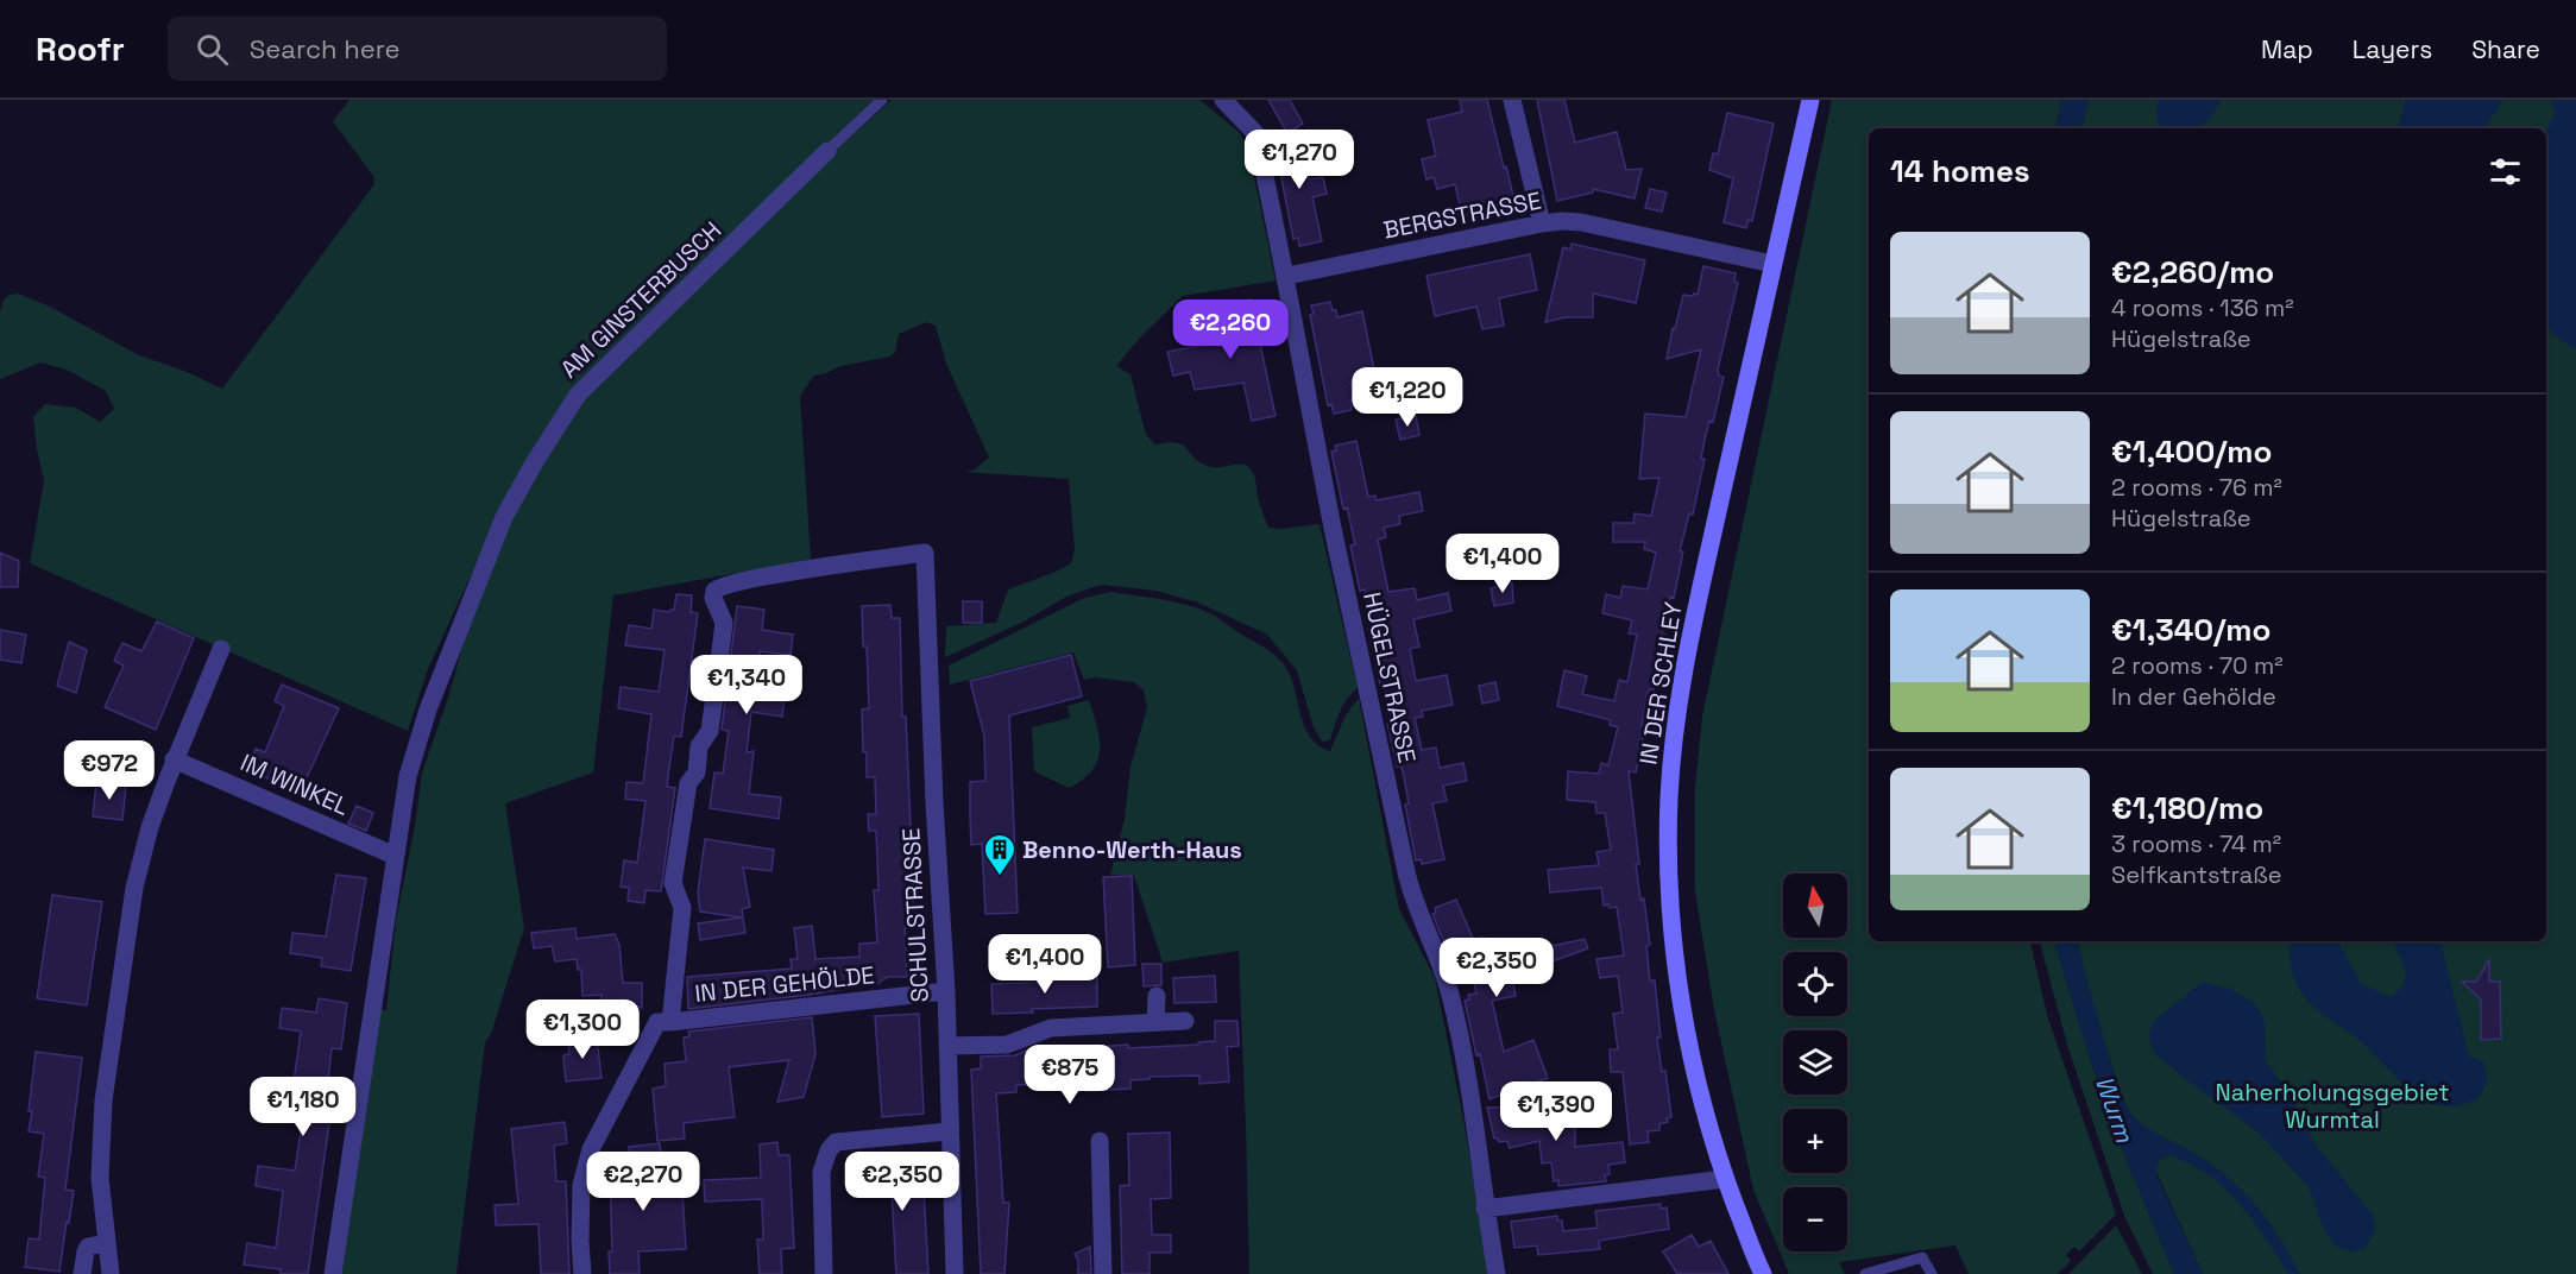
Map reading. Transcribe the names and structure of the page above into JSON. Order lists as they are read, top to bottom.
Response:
{
  "streets": {
    "street": [
      "BERGSTRASSE",
      "AM GINSTERBUSCH",
      "HÜGELSTRASSE",
      "IN DER SCHLEY",
      "IM WINKEL",
      "SCHULSTRASSE",
      "IN DER GEHÖLDE"
    ]
  },
  "crossings": [
    ["BERGSTRASSE", "HÜGELSTRASSE"],
    ["BERGSTRASSE", "IN DER SCHLEY"],
    ["AM GINSTERBUSCH", "IM WINKEL"],
    ["SCHULSTRASSE", "IN DER GEHÖLDE"]
  ],
  "water": ["Wurm"],
  "parks": ["Naherholungsgebiet Wurmtal"],
  "places": {
    "building": ["Benno-Werth-Haus"]
  },
  "north": "top",
  "page": {
    "header": "Roofr",
    "search": "Search here",
    "nav": ["Map", "Layers", "Share"],
    "heading": "14 homes",
    "price": [
      "€1,270",
      "€2,260",
      "€1,220",
      "€1,400",
      "€1,340",
      "€972",
      "€1,400",
      "€2,350",
      "€1,300",
      "€875",
      "€1,180",
      "€1,390",
      "€2,270",
      "€2,350"
    ],
    "list": [
      {
        "name": "€2,260/mo",
        "note": "4 rooms · 136 m² · Hügelstraße"
      },
      {
        "name": "€1,400/mo",
        "note": "2 rooms · 76 m² · Hügelstraße"
      },
      {
        "name": "€1,340/mo",
        "note": "2 rooms · 70 m² · In der Gehölde"
      },
      {
        "name": "€1,180/mo",
        "note": "3 rooms · 74 m² · Selfkantstraße"
      }
    ],
    "map_buttons": ["+", "−"]
  }
}
